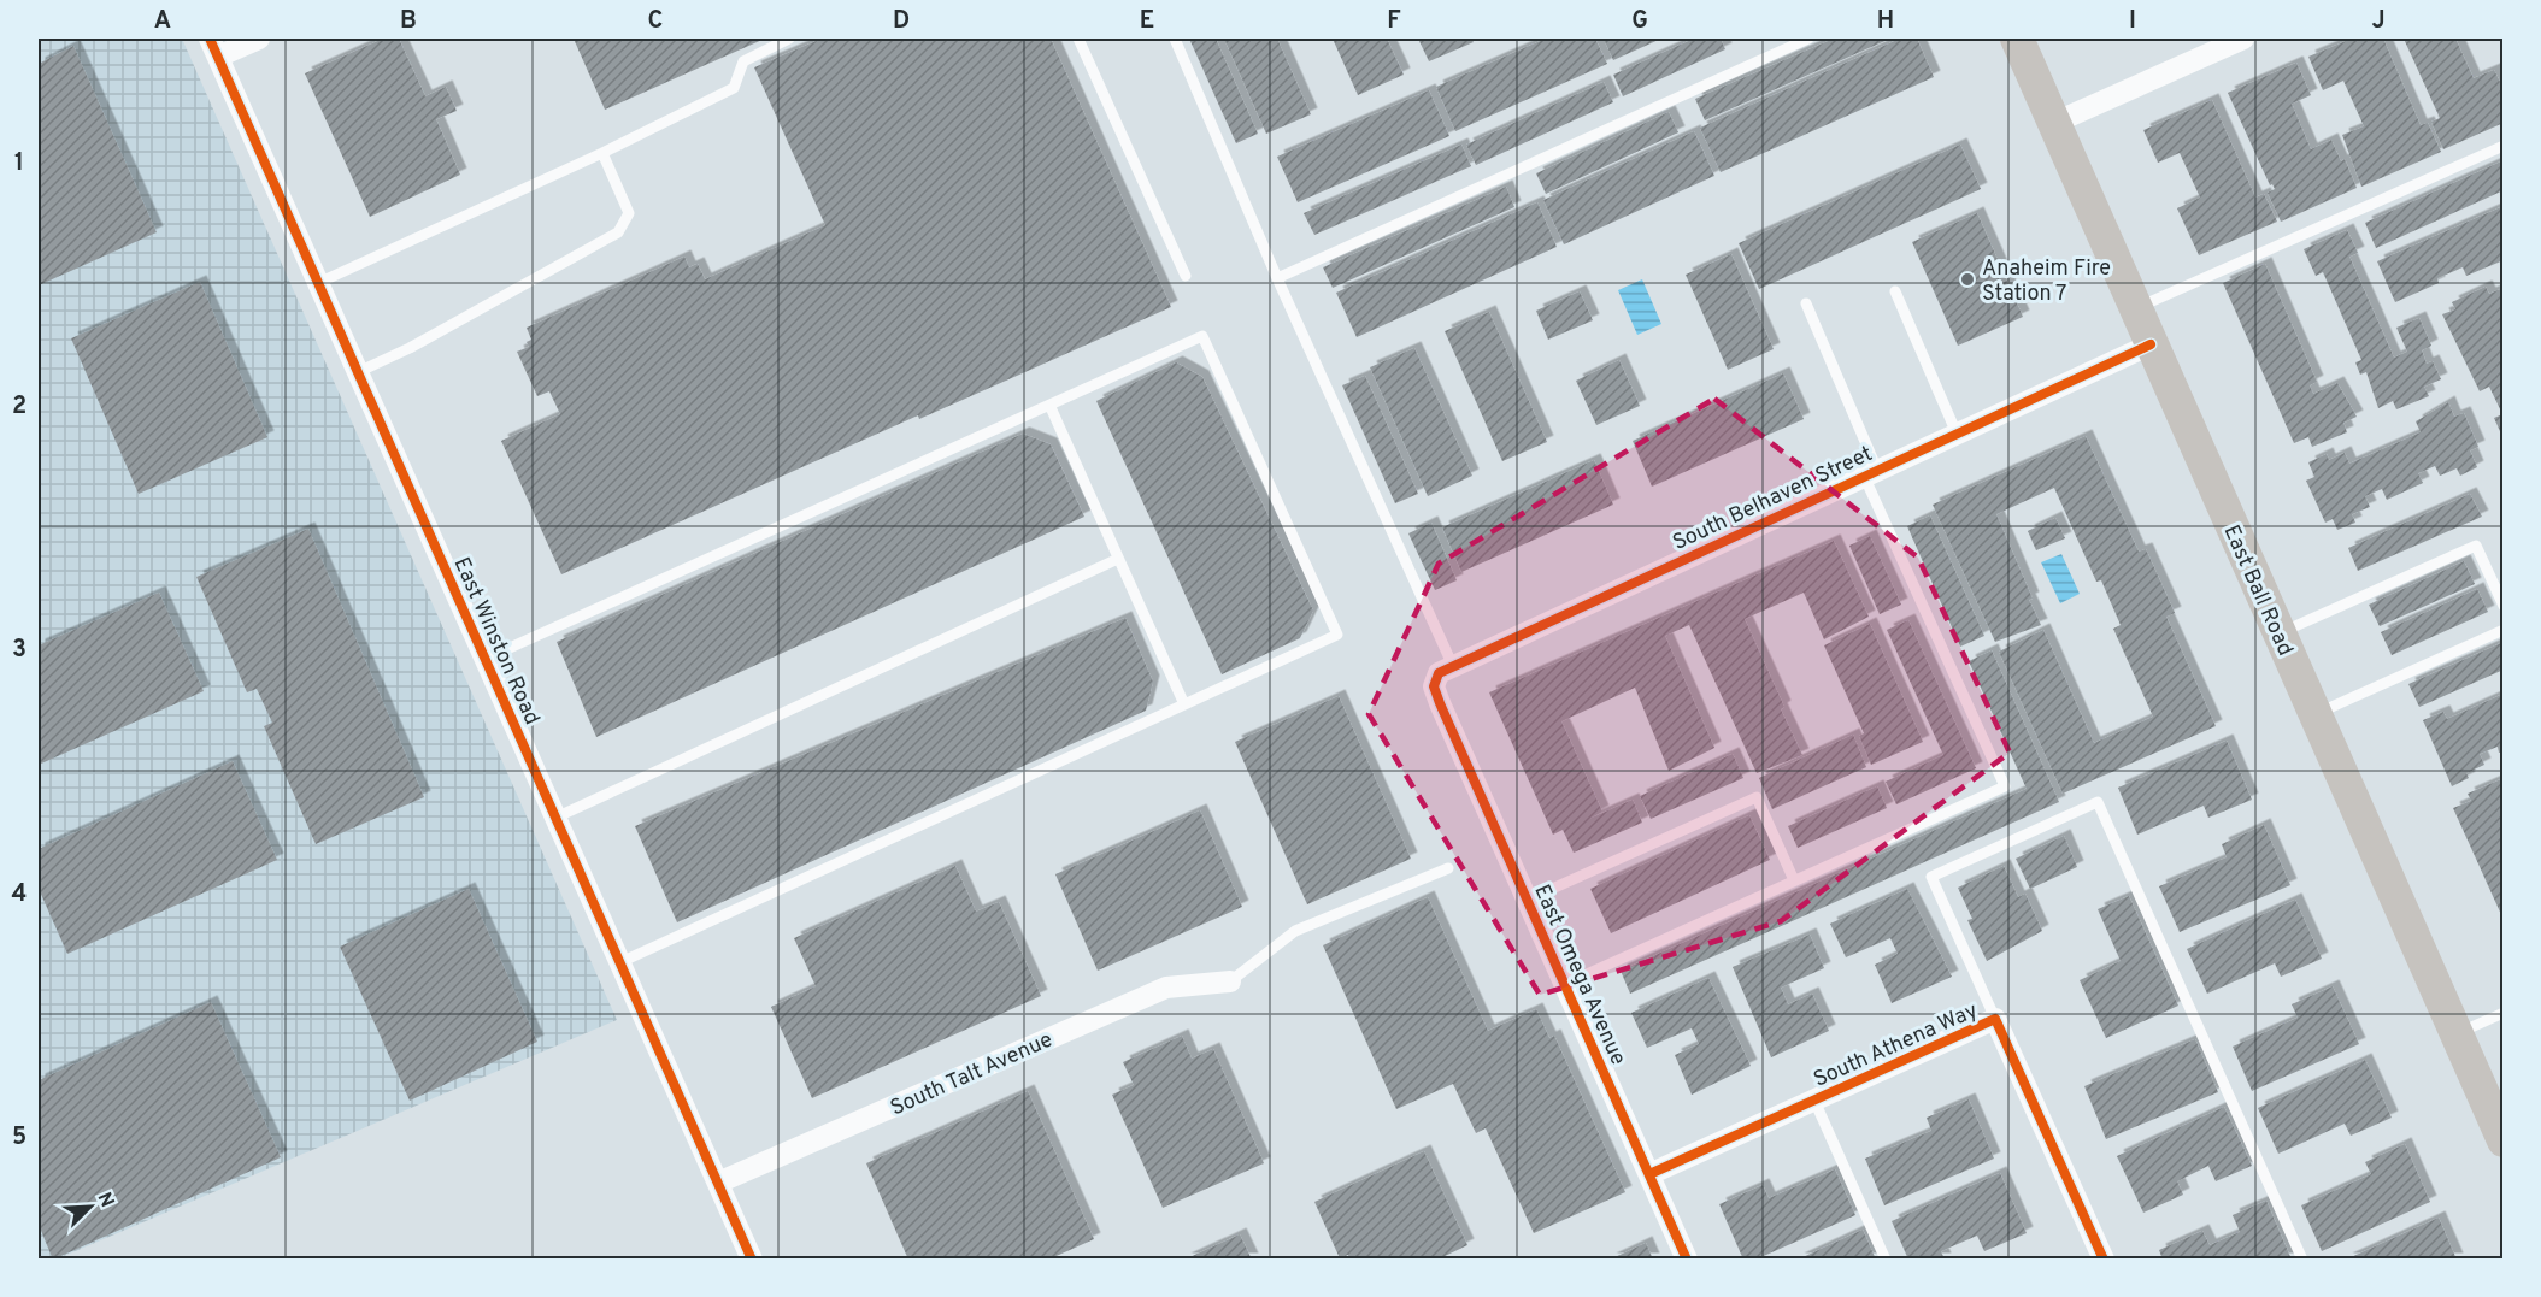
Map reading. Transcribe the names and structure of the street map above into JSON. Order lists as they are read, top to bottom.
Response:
{
  "streets": {
    "main road": ["East Ball Road"],
    "street": [
      "South Belhaven Street",
      "East Winston Road",
      "East Omega Avenue",
      "South Athena Way",
      "South Talt Avenue"
    ]
  },
  "crossings": [
    ["South Belhaven Street", "East Ball Road"],
    ["South Belhaven Street", "East Omega Avenue"],
    ["East Winston Road", "South Talt Avenue"],
    ["East Omega Avenue", "South Athena Way"]
  ],
  "places": ["Anaheim Fire Station 7"],
  "north": "top right",
  "grid": {
    "columns": [
      "A",
      "B",
      "C",
      "D",
      "E",
      "F",
      "G",
      "H",
      "I",
      "J"
    ],
    "rows": [
      "1",
      "2",
      "3",
      "4",
      "5"
    ]
  }
}
